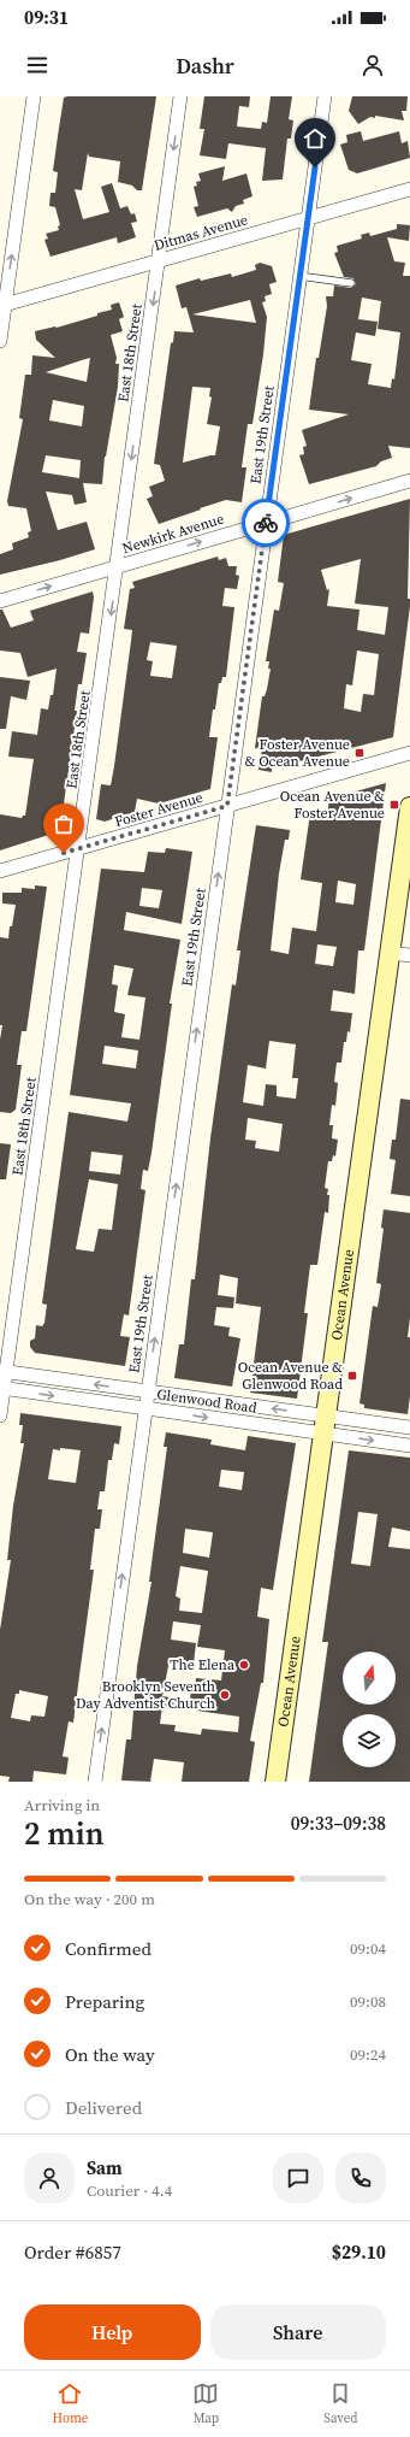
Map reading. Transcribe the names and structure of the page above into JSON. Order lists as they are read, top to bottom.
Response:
{
  "streets": {
    "main road": ["Ocean Avenue"],
    "street": [
      "Ditmas Avenue",
      "East 18th Street",
      "East 19th Street",
      "Newkirk Avenue",
      "Foster Avenue",
      "Glenwood Road"
    ]
  },
  "crossings": [
    ["Ditmas Avenue", "East 18th Street"],
    ["Ditmas Avenue", "East 19th Street"],
    ["East 18th Street", "Newkirk Avenue"],
    ["East 18th Street", "Foster Avenue"],
    ["East 18th Street", "Glenwood Road"],
    ["East 19th Street", "Newkirk Avenue"],
    ["East 19th Street", "Foster Avenue"],
    ["East 19th Street", "Glenwood Road"],
    ["Ocean Avenue", "Glenwood Road"]
  ],
  "one_way": ["East 18th Street", "East 19th Street", "Newkirk Avenue"],
  "places": {
    "transit": ["Foster Avenue & Ocean Avenue", "Ocean Avenue & Foster Avenue", "Ocean Avenue & Glenwood Road"],
    "other": ["The Elena", "Brooklyn Seventh Day Adventist Church"]
  },
  "north": "top",
  "page": {
    "status": "09:31",
    "header": "Dashr",
    "heading": ["2 min", "Arriving in", "09:33–09:38"],
    "panel": [
      "Sam",
      "Courier · 4.4",
      "Order #6857",
      "$29.10"
    ],
    "bar": "On the way · 200 m",
    "list": [
      ["Confirmed", "09:04"],
      ["Preparing", "09:08"],
      ["On the way", "09:24"],
      "Delivered"
    ],
    "buttons": ["Help", "Share"],
    "tabs": ["Home", "Map", "Saved"]
  }
}
